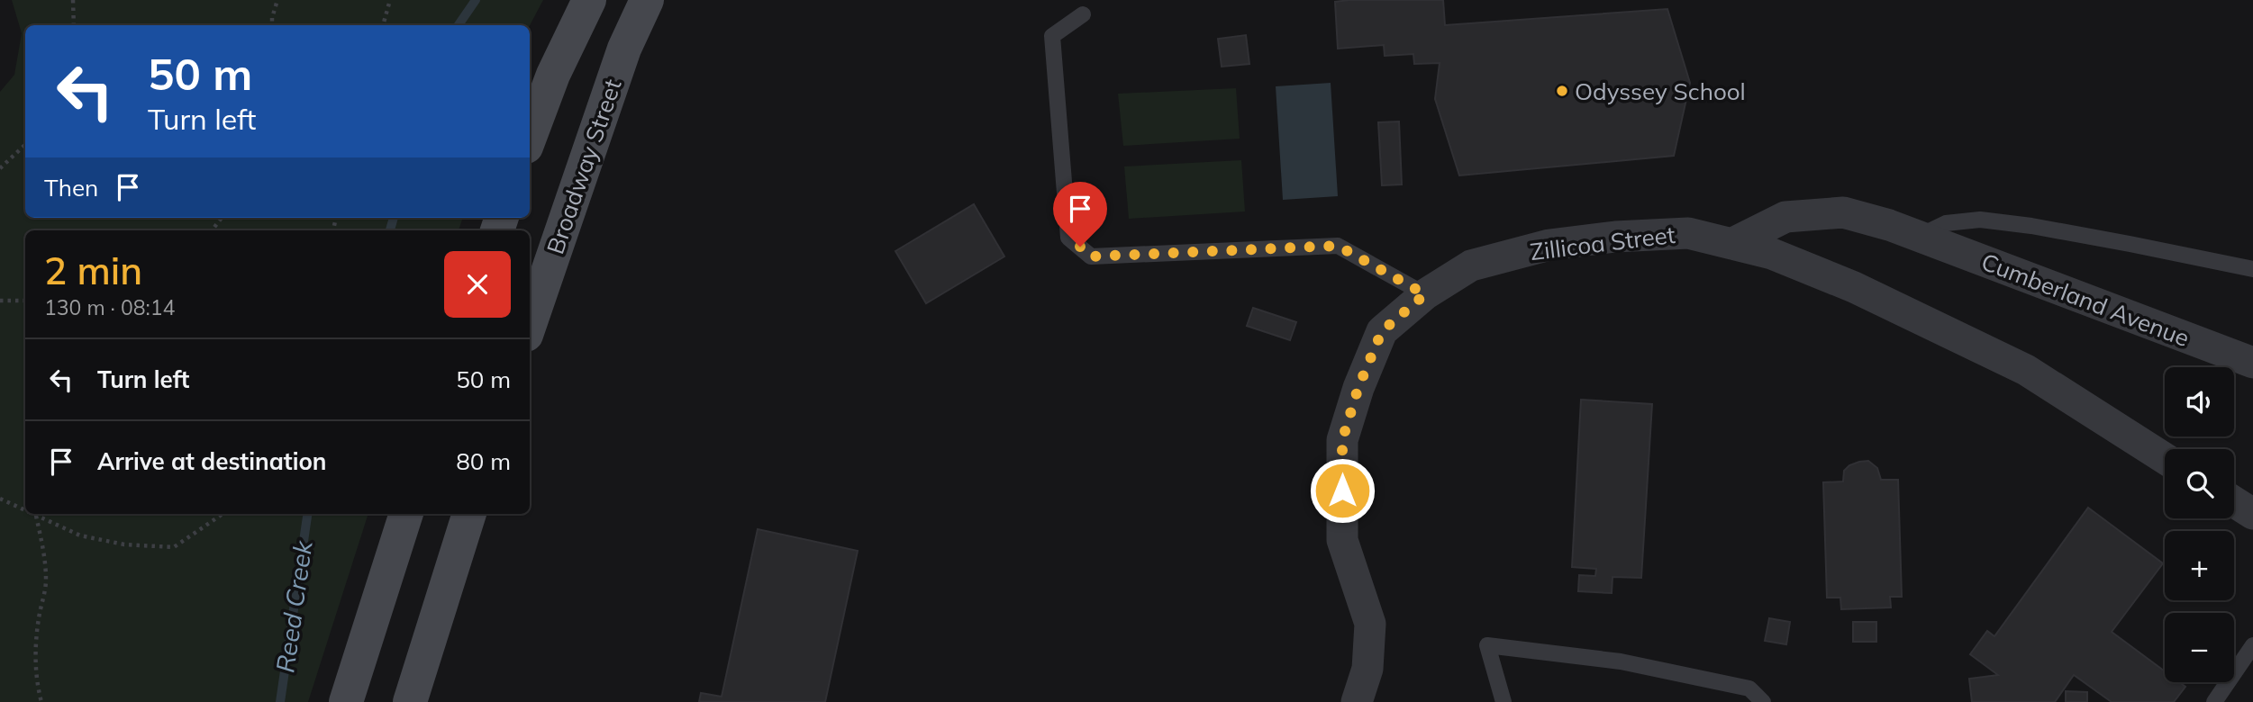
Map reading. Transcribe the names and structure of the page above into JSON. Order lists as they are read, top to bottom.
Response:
{
  "streets": {
    "main road": ["Broadway Street"],
    "street": ["Zillicoa Street", "Cumberland Avenue"]
  },
  "crossings": [
    ["Zillicoa Street", "Cumberland Avenue"]
  ],
  "water": ["Reed Creek"],
  "places": ["Odyssey School"],
  "page": {
    "turn": ["50 m", "Turn left"],
    "then": "Then",
    "heading": ["2 min", "130 m · 08:14"],
    "list": [
      {
        "name": "Turn left",
        "value": "50 m"
      },
      {
        "name": "Arrive at destination",
        "value": "80 m"
      }
    ],
    "map_buttons": ["+", "−"]
  }
}
